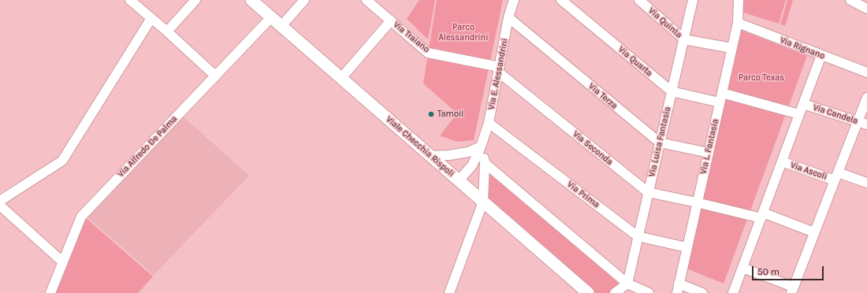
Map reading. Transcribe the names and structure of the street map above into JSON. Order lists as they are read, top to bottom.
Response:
{
  "streets": {
    "main road": ["Viale Checchia Rispoli"],
    "street": [
      "Via Quinta",
      "Via Traiano",
      "Via Rignano",
      "Via Quarta",
      "Via E. Alessandrini",
      "Via Terza",
      "Via Candela",
      "Via Luisa Fantasia",
      "Via Alfredo De Palma",
      "Via L. Fantasia",
      "Via Seconda",
      "Via Ascoli",
      "Via Prima"
    ]
  },
  "crossings": [
    ["Via Quinta", "Via Luisa Fantasia"],
    ["Via Quinta", "Via L. Fantasia"],
    ["Via Traiano", "Via E. Alessandrini"],
    ["Via Traiano", "Via Seconda"],
    ["Via Rignano", "Via L. Fantasia"],
    ["Via Quarta", "Via Luisa Fantasia"],
    ["Via Quarta", "Via L. Fantasia"],
    ["Via E. Alessandrini", "Via Terza"],
    ["Via E. Alessandrini", "Viale Checchia Rispoli"],
    ["Via E. Alessandrini", "Via Seconda"],
    ["Via E. Alessandrini", "Via Prima"],
    ["Via Terza", "Via Luisa Fantasia"],
    ["Via Terza", "Via L. Fantasia"],
    ["Via Luisa Fantasia", "Via Seconda"],
    ["Via Luisa Fantasia", "Via Prima"],
    ["Via Alfredo De Palma", "Viale Checchia Rispoli"],
    ["Via L. Fantasia", "Via Seconda"],
    ["Via L. Fantasia", "Via Prima"]
  ],
  "parks": ["Parco Alessandrini", "Parco Texas"],
  "places": ["Tamoil"],
  "scale_bar": "50 m"
}
